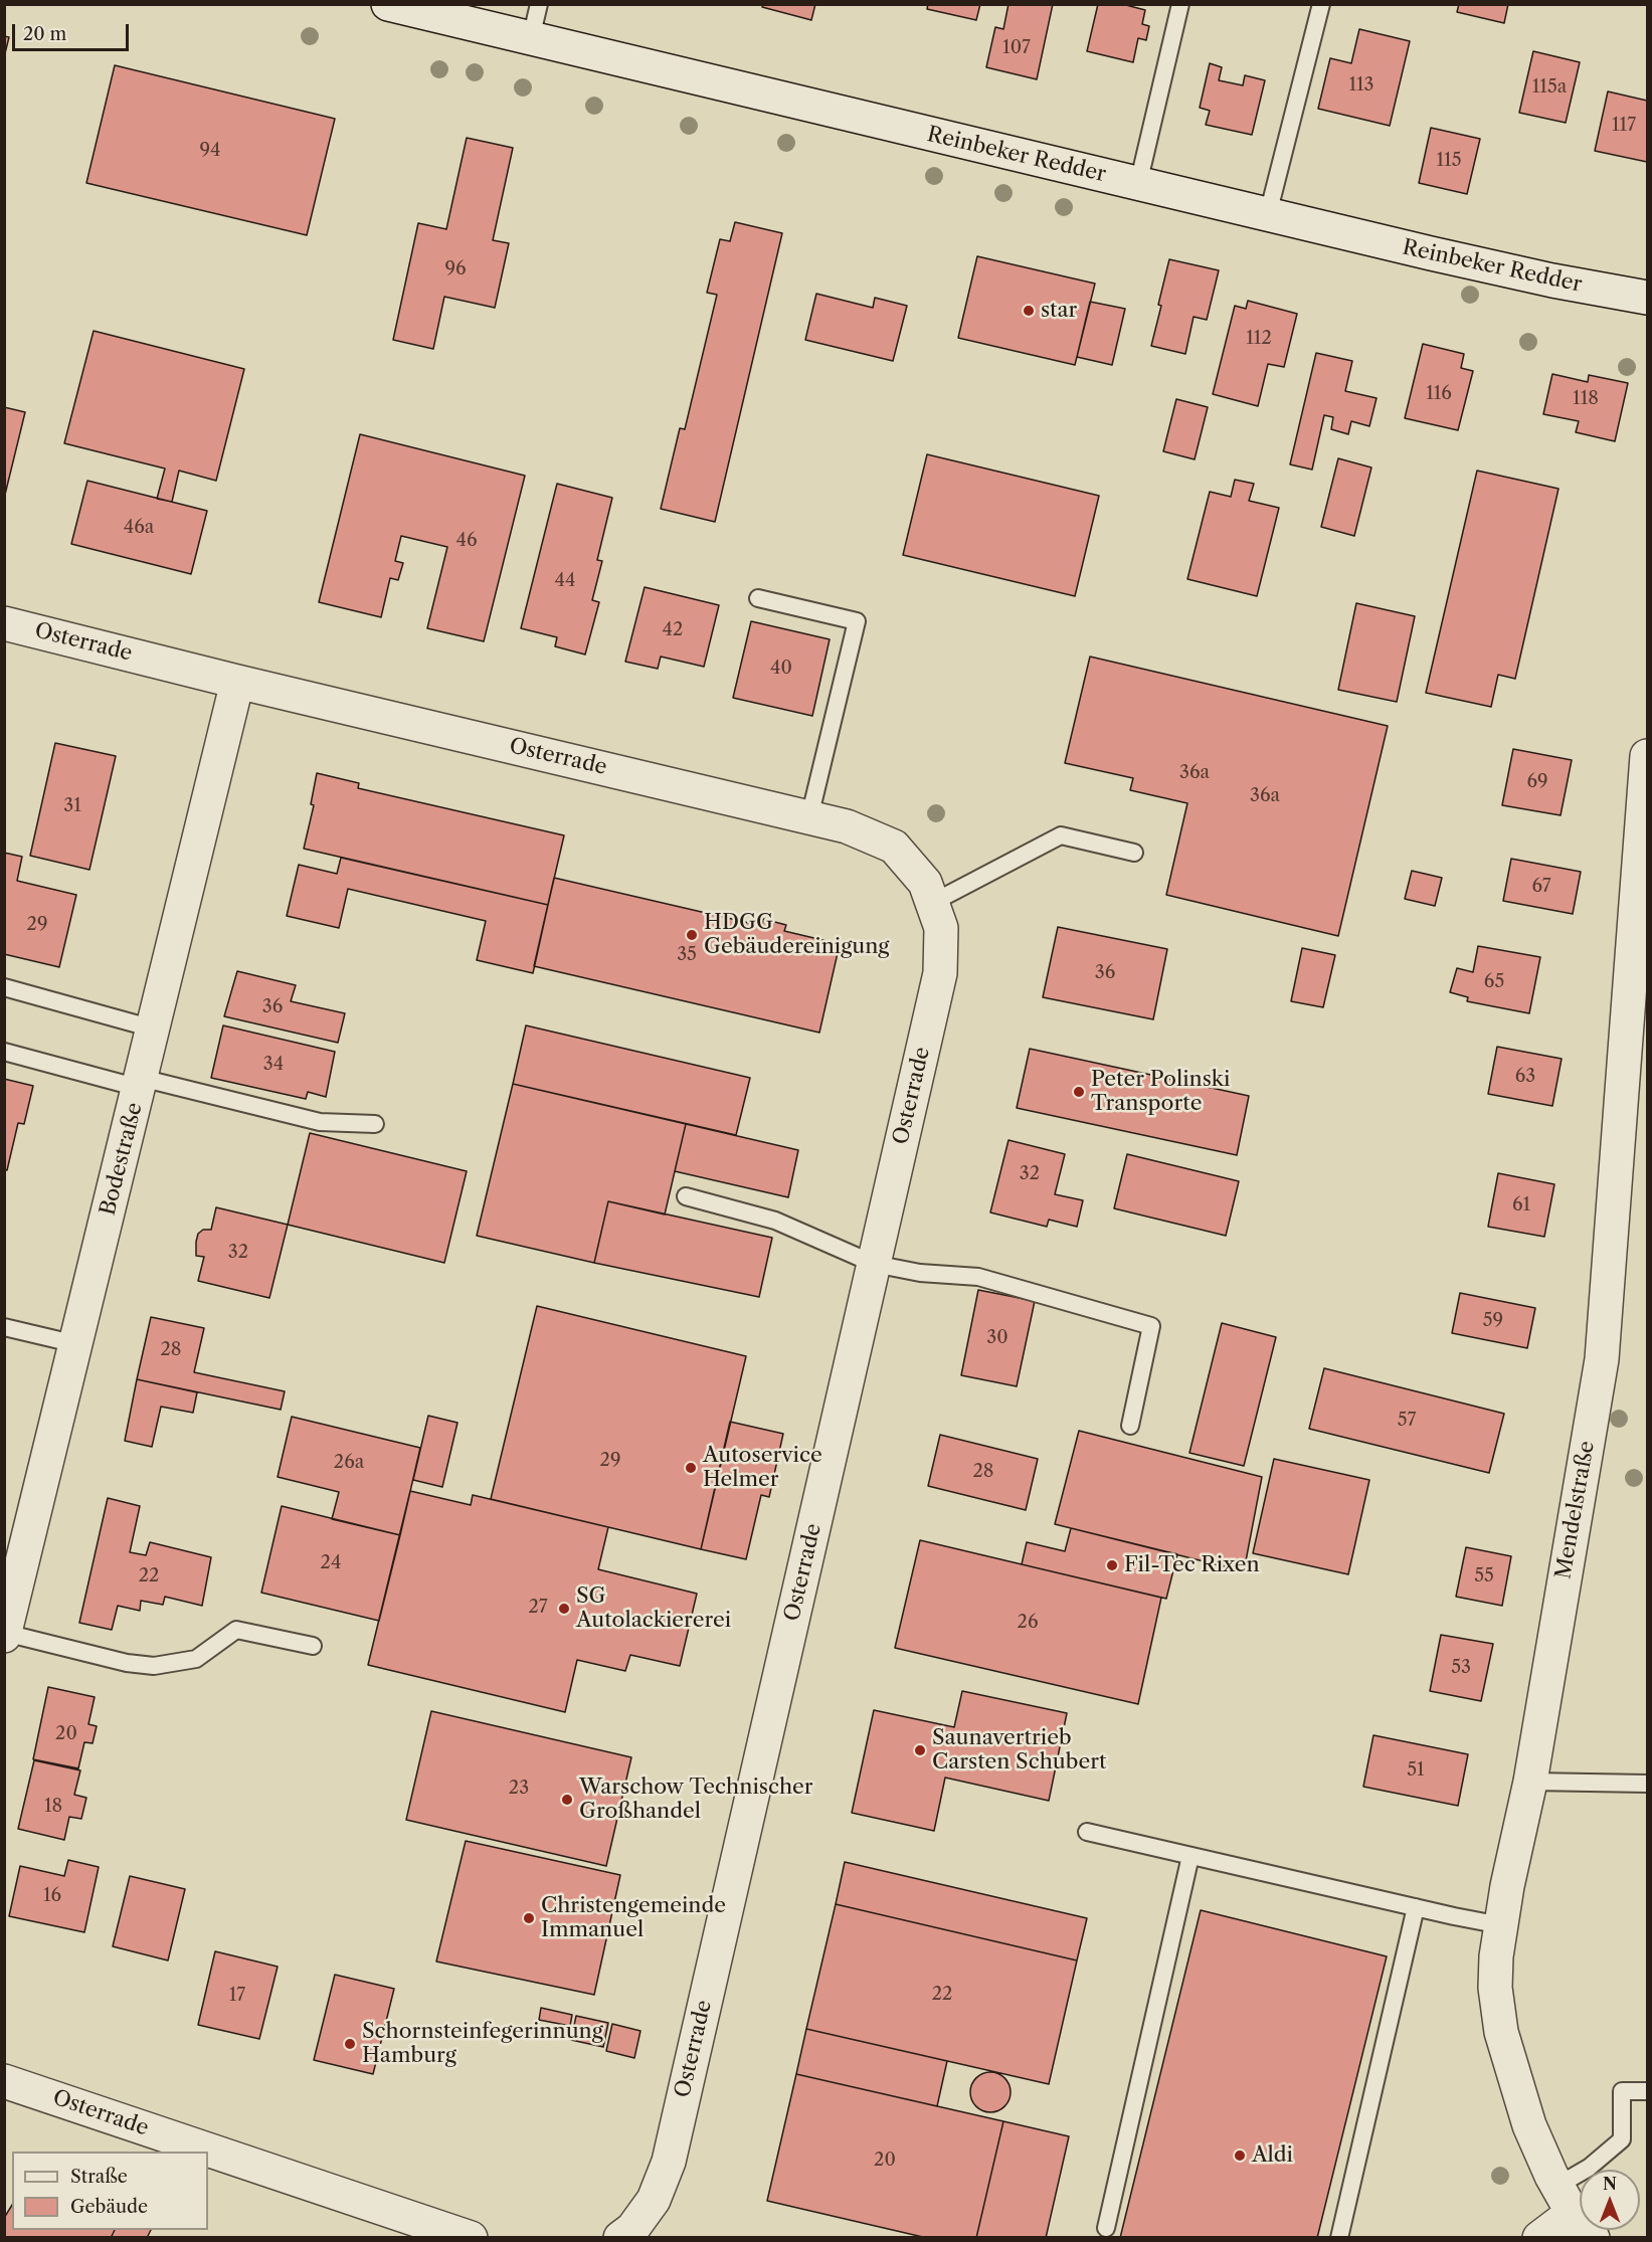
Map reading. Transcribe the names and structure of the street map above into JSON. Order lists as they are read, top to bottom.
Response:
{
  "streets": {
    "street": [
      "Reinbeker Redder",
      "Osterrade",
      "Bodestraße",
      "Mendelstraße"
    ]
  },
  "crossings": [
    ["Osterrade", "Bodestraße"]
  ],
  "places": [
    "star",
    "HDGG Gebäudereinigung",
    "Peter Polinski Transporte",
    "Autoservice Helmer",
    "Fil-Tec Rixen",
    "SG Autolackiererei",
    "Saunavertrieb Carsten Schubert",
    "Warschow Technischer Großhandel",
    "Christengemeinde Immanuel",
    "Schornsteinfegerinnung Hamburg",
    "Aldi"
  ],
  "house_numbers": [
    "107",
    "113",
    "115a",
    "117",
    "94",
    "115",
    "96",
    "112",
    "116",
    "118",
    "46a",
    "46",
    "44",
    "42",
    "40",
    "36a",
    "69",
    "36a",
    "31",
    "67",
    "29",
    "35",
    "36",
    "65",
    "36",
    "34",
    "63",
    "32",
    "61",
    "32",
    "59",
    "30",
    "28",
    "57",
    "29",
    "26a",
    "28",
    "24",
    "22",
    "55",
    "27",
    "26",
    "53",
    "20",
    "51",
    "23",
    "18",
    "16",
    "22",
    "17",
    "20"
  ],
  "legend": ["Straße", "Gebäude"],
  "scale_bar": "20 m",
  "north": "top"
}
